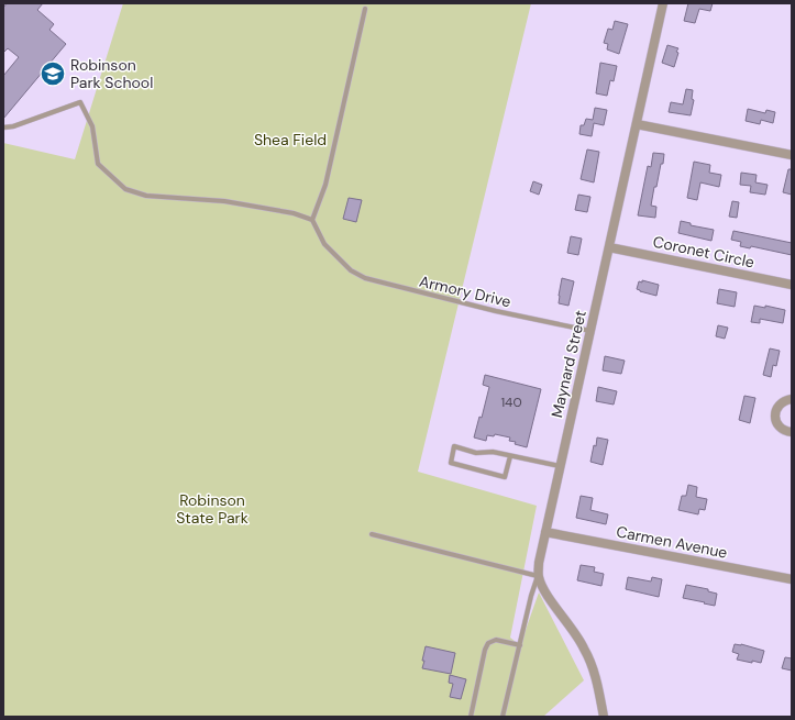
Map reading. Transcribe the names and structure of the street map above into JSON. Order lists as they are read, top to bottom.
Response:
{
  "streets": {
    "street": ["Coronet Circle", "Maynard Street", "Carmen Avenue"],
    "lane": ["Armory Drive"]
  },
  "crossings": [
    ["Coronet Circle", "Maynard Street"],
    ["Armory Drive", "Maynard Street"],
    ["Maynard Street", "Carmen Avenue"]
  ],
  "parks": ["Shea Field", "Robinson State Park"],
  "places": {
    "school or university": ["Robinson Park School"]
  },
  "house_numbers": ["140"]
}
